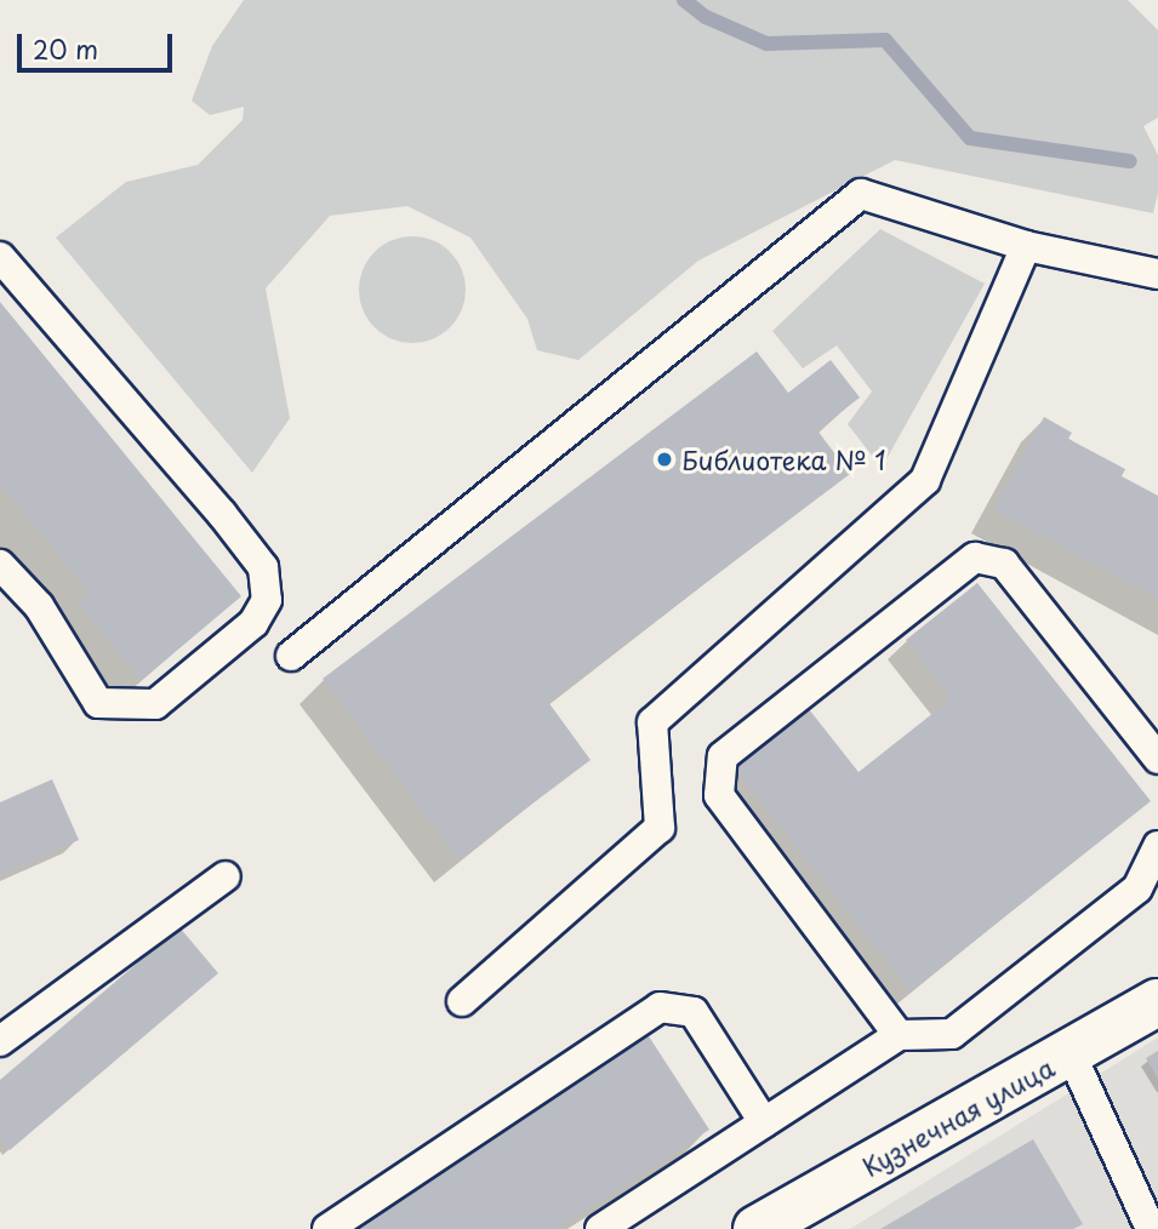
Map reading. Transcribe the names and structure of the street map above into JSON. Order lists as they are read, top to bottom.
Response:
{
  "streets": {
    "street": ["Кузнечная улица"]
  },
  "places": ["Библиотека № 1"],
  "scale_bar": "20 m"
}
